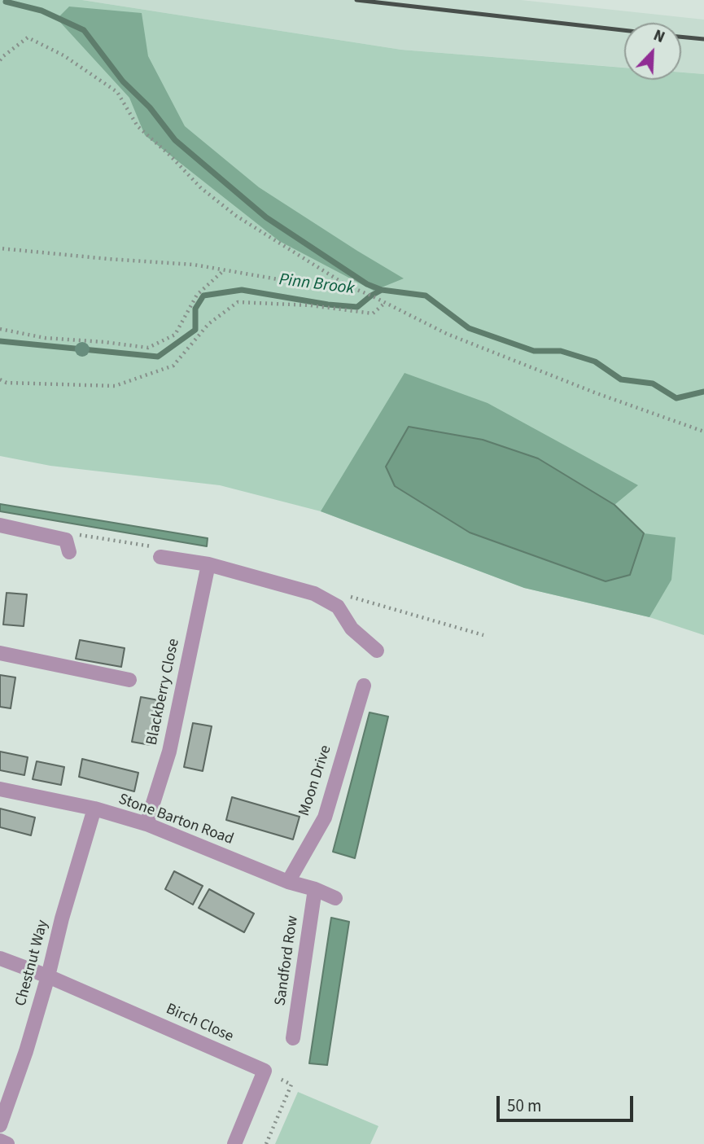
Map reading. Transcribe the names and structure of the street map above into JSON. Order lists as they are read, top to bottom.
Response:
{
  "streets": {
    "street": [
      "Blackberry Close",
      "Moon Drive",
      "Stone Barton Road",
      "Sandford Row",
      "Chestnut Way",
      "Birch Close"
    ]
  },
  "crossings": [
    ["Blackberry Close", "Stone Barton Road"],
    ["Moon Drive", "Stone Barton Road"],
    ["Stone Barton Road", "Sandford Row"],
    ["Stone Barton Road", "Chestnut Way"],
    ["Chestnut Way", "Birch Close"]
  ],
  "water": ["Pinn Brook"],
  "scale_bar": "50 m",
  "north": "top right"
}
